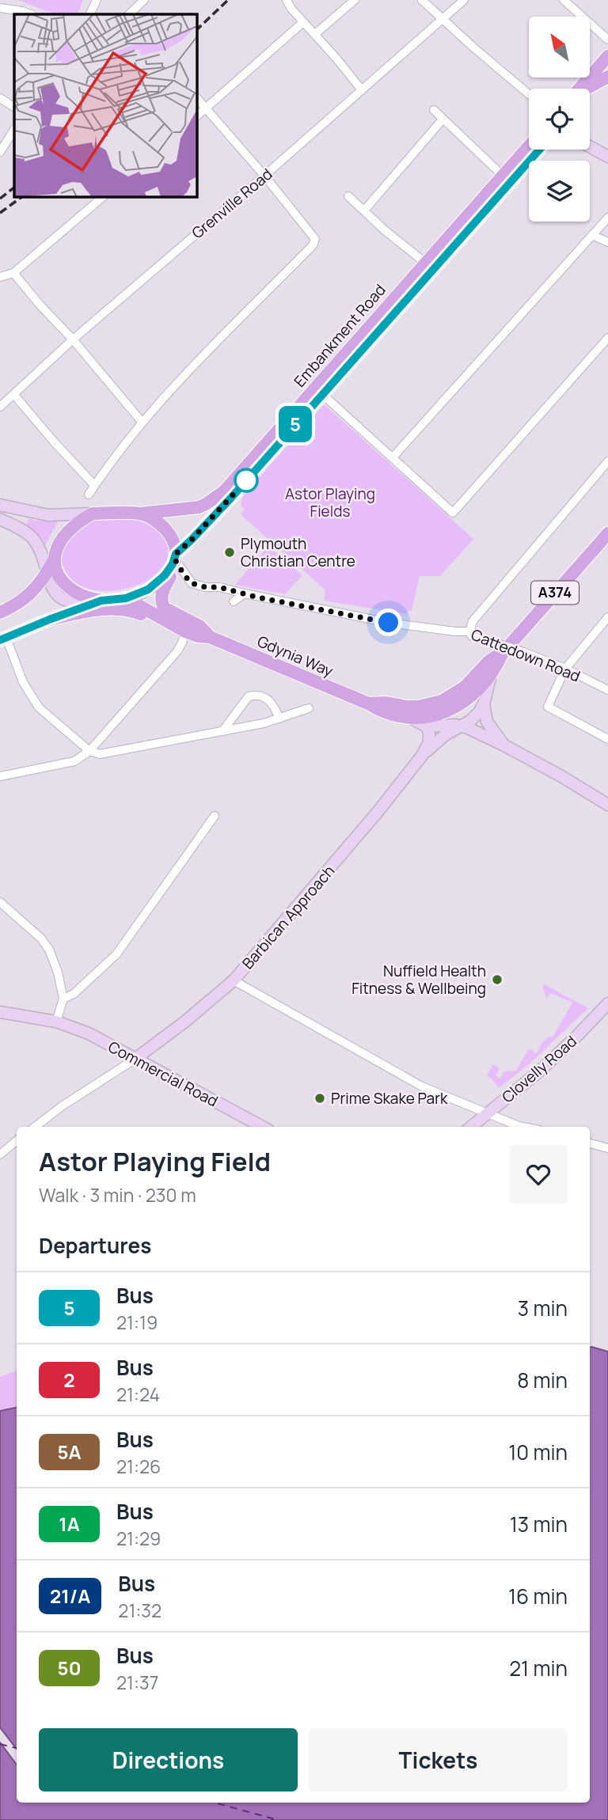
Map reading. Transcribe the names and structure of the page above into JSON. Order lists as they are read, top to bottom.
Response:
{
  "streets": {
    "main road": ["Embankment Road", "A374", "Gdynia Way"],
    "street": [
      "Grenville Road",
      "Cattedown Road",
      "Barbican Approach",
      "Clovelly Road",
      "Commercial Road"
    ]
  },
  "crossings": [
    ["Embankment Road", "Cattedown Road"],
    ["Embankment Road", "Gdynia Way"],
    ["Cattedown Road", "Gdynia Way"],
    ["Gdynia Way", "Barbican Approach"],
    ["Barbican Approach", "Commercial Road"]
  ],
  "parks": ["Astor Playing Fields"],
  "places": ["Plymouth Christian Centre", "Nuffield Health Fitness & Wellbeing", "Prime Skake Park"],
  "lines": ["bus line 5"],
  "north": "top left",
  "page": {
    "on_map": "5",
    "heading": [
      ["Astor Playing Field", "Walk · 3 min · 230 m"],
      "Departures"
    ],
    "list": [
      {
        "mark": "5",
        "name": "Bus",
        "note": "21:19",
        "value": "3 min"
      },
      {
        "mark": "2",
        "name": "Bus",
        "note": "21:24",
        "value": "8 min"
      },
      {
        "mark": "5A",
        "name": "Bus",
        "note": "21:26",
        "value": "10 min"
      },
      {
        "mark": "1A",
        "name": "Bus",
        "note": "21:29",
        "value": "13 min"
      },
      {
        "mark": "21/A",
        "name": "Bus",
        "note": "21:32",
        "value": "16 min"
      },
      {
        "mark": "50",
        "name": "Bus",
        "note": "21:37",
        "value": "21 min"
      }
    ],
    "buttons": ["Directions", "Tickets"]
  }
}
